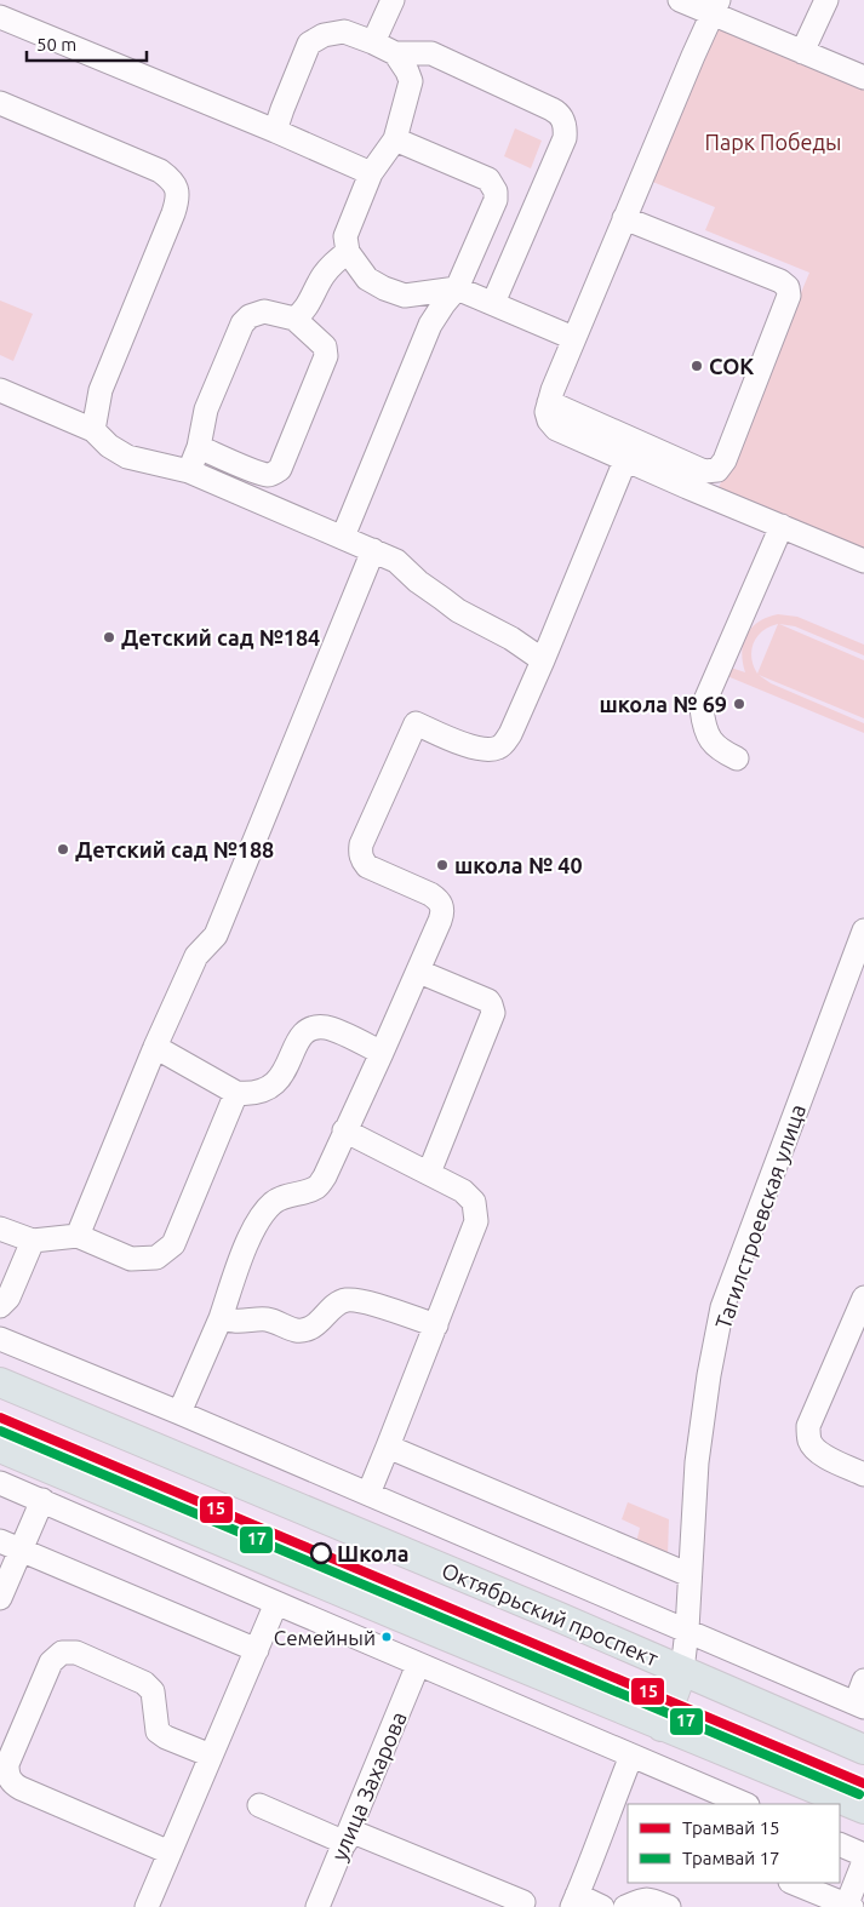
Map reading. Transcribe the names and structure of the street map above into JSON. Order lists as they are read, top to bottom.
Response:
{
  "streets": {
    "main road": ["Тагилстроевская улица", "Октябрьский проспект"],
    "street": ["улица Захарова"]
  },
  "crossings": [
    ["Тагилстроевская улица", "Октябрьский проспект"]
  ],
  "parks": ["Парк Победы"],
  "places": [
    "СОК",
    "Детский сад №184",
    "школа № 69",
    "Детский сад №188",
    "школа № 40",
    "Школа",
    "Семейный"
  ],
  "lines": ["tram line 15", "tram line 17"],
  "legend": ["Трамвай 15", "Трамвай 17"],
  "scale_bar": "50 m"
}
